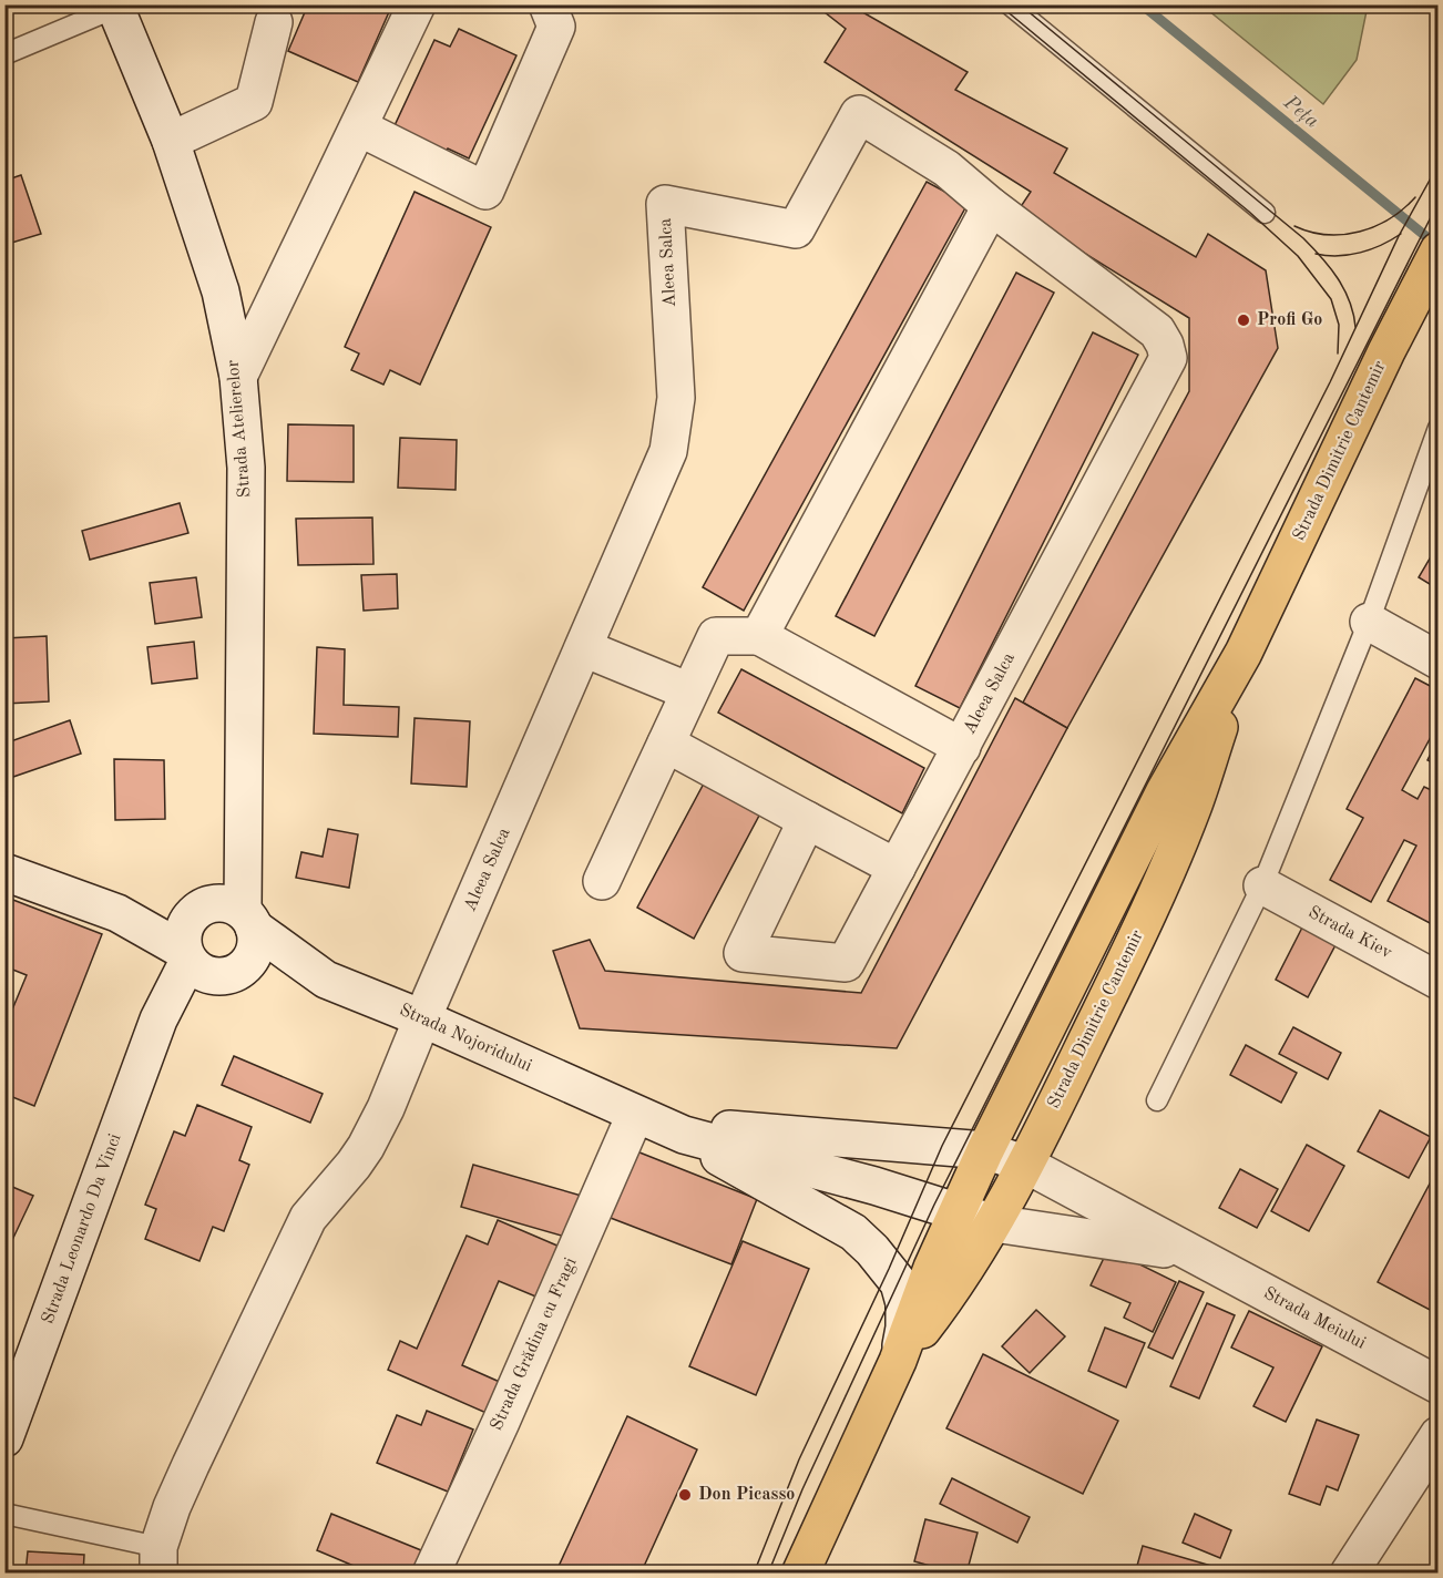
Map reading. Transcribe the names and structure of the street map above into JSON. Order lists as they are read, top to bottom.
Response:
{
  "streets": {
    "main road": ["Strada Dimitrie Cantemir"],
    "street": [
      "Aleea Salca",
      "Strada Atelierelor",
      "Strada Kiev",
      "Strada Nojoridului",
      "Strada Leonardo Da Vinci",
      "Strada Meiului",
      "Strada Grădina cu Fragi"
    ]
  },
  "crossings": [
    ["Aleea Salca", "Strada Nojoridului"],
    ["Strada Atelierelor", "Strada Nojoridului"],
    ["Strada Atelierelor", "Strada Leonardo Da Vinci"],
    ["Strada Dimitrie Cantemir", "Strada Nojoridului"],
    ["Strada Dimitrie Cantemir", "Strada Meiului"],
    ["Strada Nojoridului", "Strada Leonardo Da Vinci"],
    ["Strada Nojoridului", "Strada Meiului"],
    ["Strada Nojoridului", "Strada Grădina cu Fragi"]
  ],
  "water": ["Peța"],
  "places": ["Profi Go", "Don Picasso"]
}
